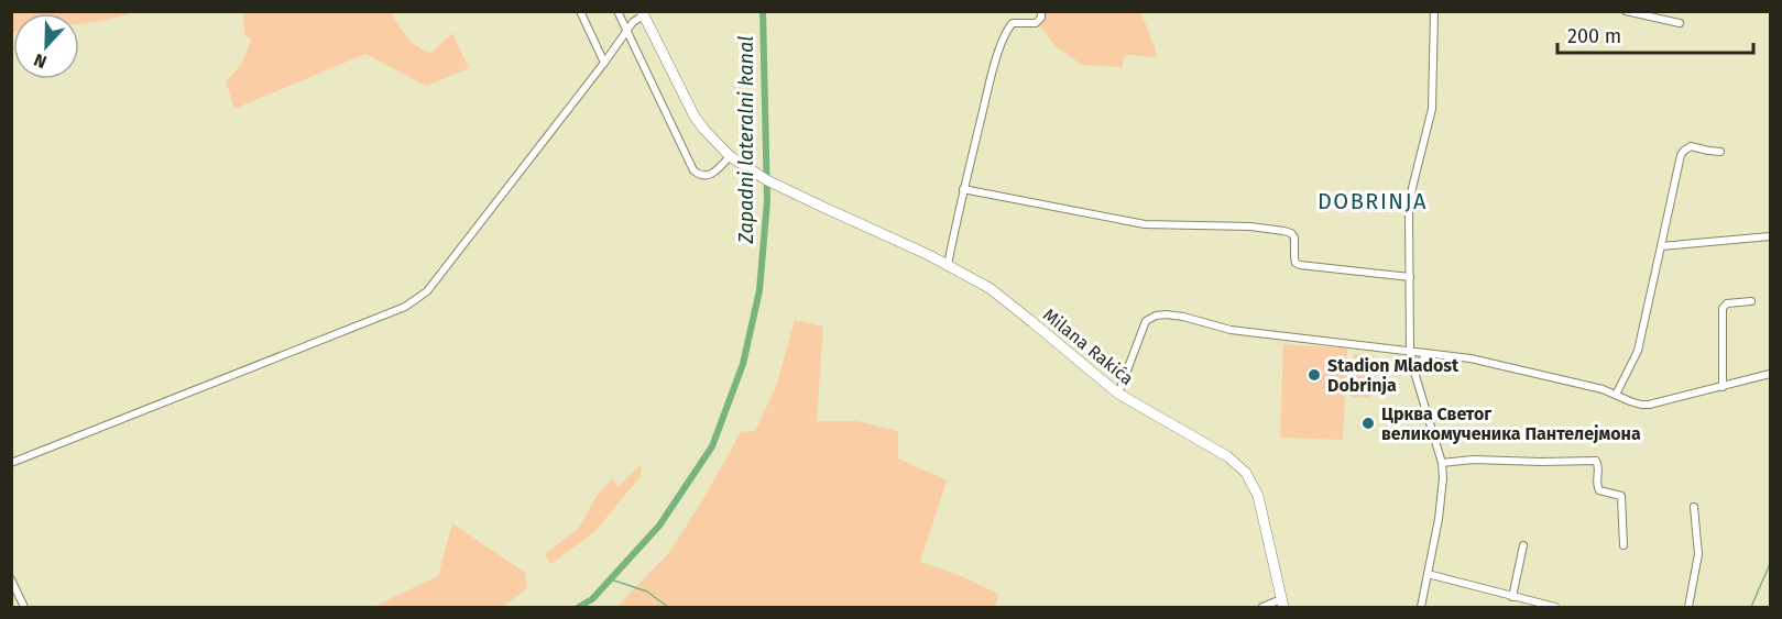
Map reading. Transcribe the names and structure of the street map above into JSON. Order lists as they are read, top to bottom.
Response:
{
  "streets": {
    "main road": ["Milana Rakića"]
  },
  "districts": ["DOBRINJA"],
  "water": ["Zapadni lateralni kanal"],
  "places": ["Stadion Mladost Dobrinja", "Црква Светог великомученика Пантелејмона"],
  "scale_bar": "200 m",
  "north": "bottom"
}
